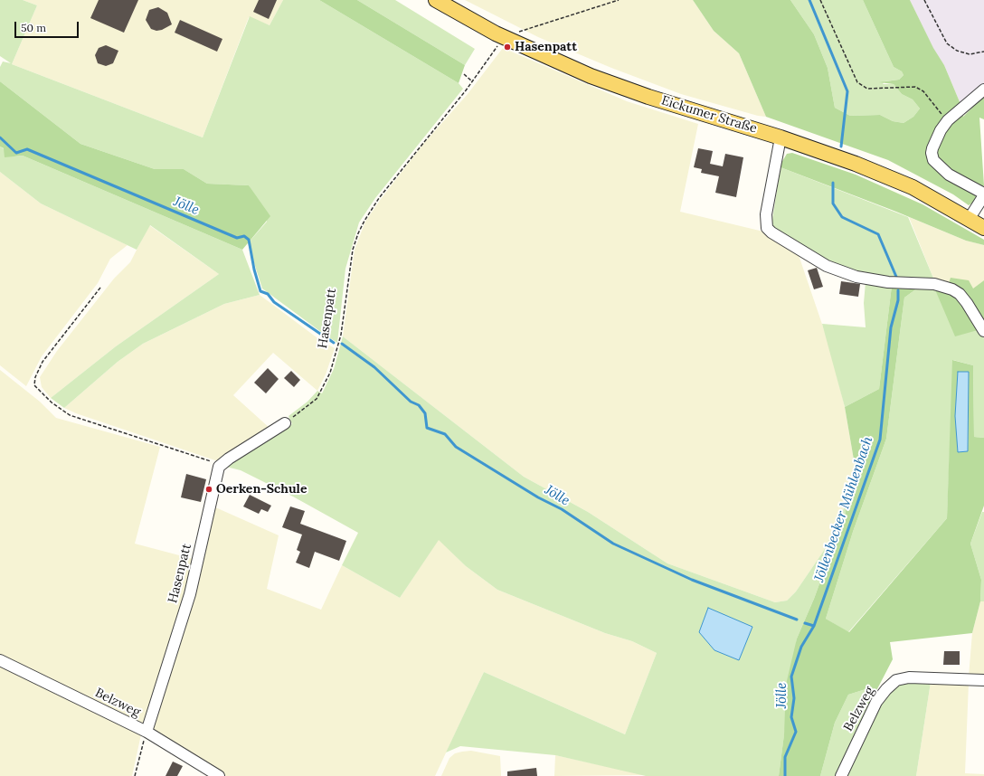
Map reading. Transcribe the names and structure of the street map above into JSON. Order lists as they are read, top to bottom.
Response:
{
  "streets": {
    "main road": ["Eickumer Straße"],
    "street": ["Hasenpatt", "Belzweg"]
  },
  "crossings": [
    ["Eickumer Straße", "Hasenpatt"],
    ["Hasenpatt", "Belzweg"]
  ],
  "water": ["Jölle", "Jöllenbecker Mühlenbach"],
  "places": ["Hasenpatt", "Oerken-Schule"],
  "scale_bar": "50 m"
}
